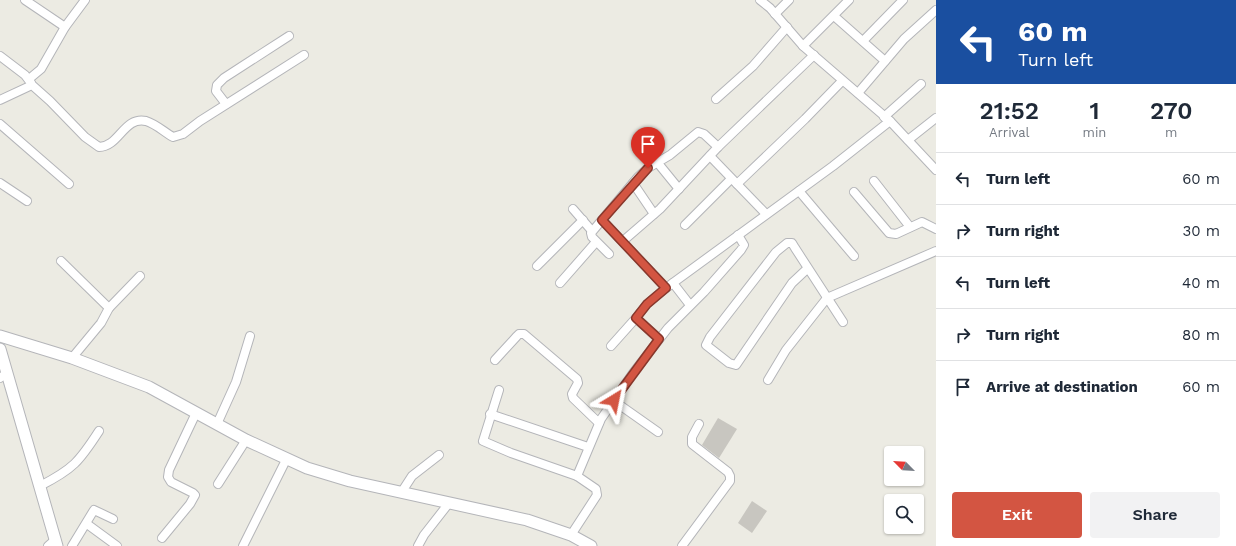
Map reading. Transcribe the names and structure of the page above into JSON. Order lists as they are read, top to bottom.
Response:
{
  "north": "top left",
  "page": {
    "turn": ["60 m", "Turn left"],
    "eta": [
      "21:52",
      "Arrival",
      "1",
      "min",
      "270",
      "m"
    ],
    "list": [
      {
        "name": "Turn left",
        "value": "60 m"
      },
      {
        "name": "Turn right",
        "value": "30 m"
      },
      {
        "name": "Turn left",
        "value": "40 m"
      },
      {
        "name": "Turn right",
        "value": "80 m"
      },
      {
        "name": "Arrive at destination",
        "value": "60 m"
      }
    ],
    "buttons": ["Exit", "Share"]
  }
}
